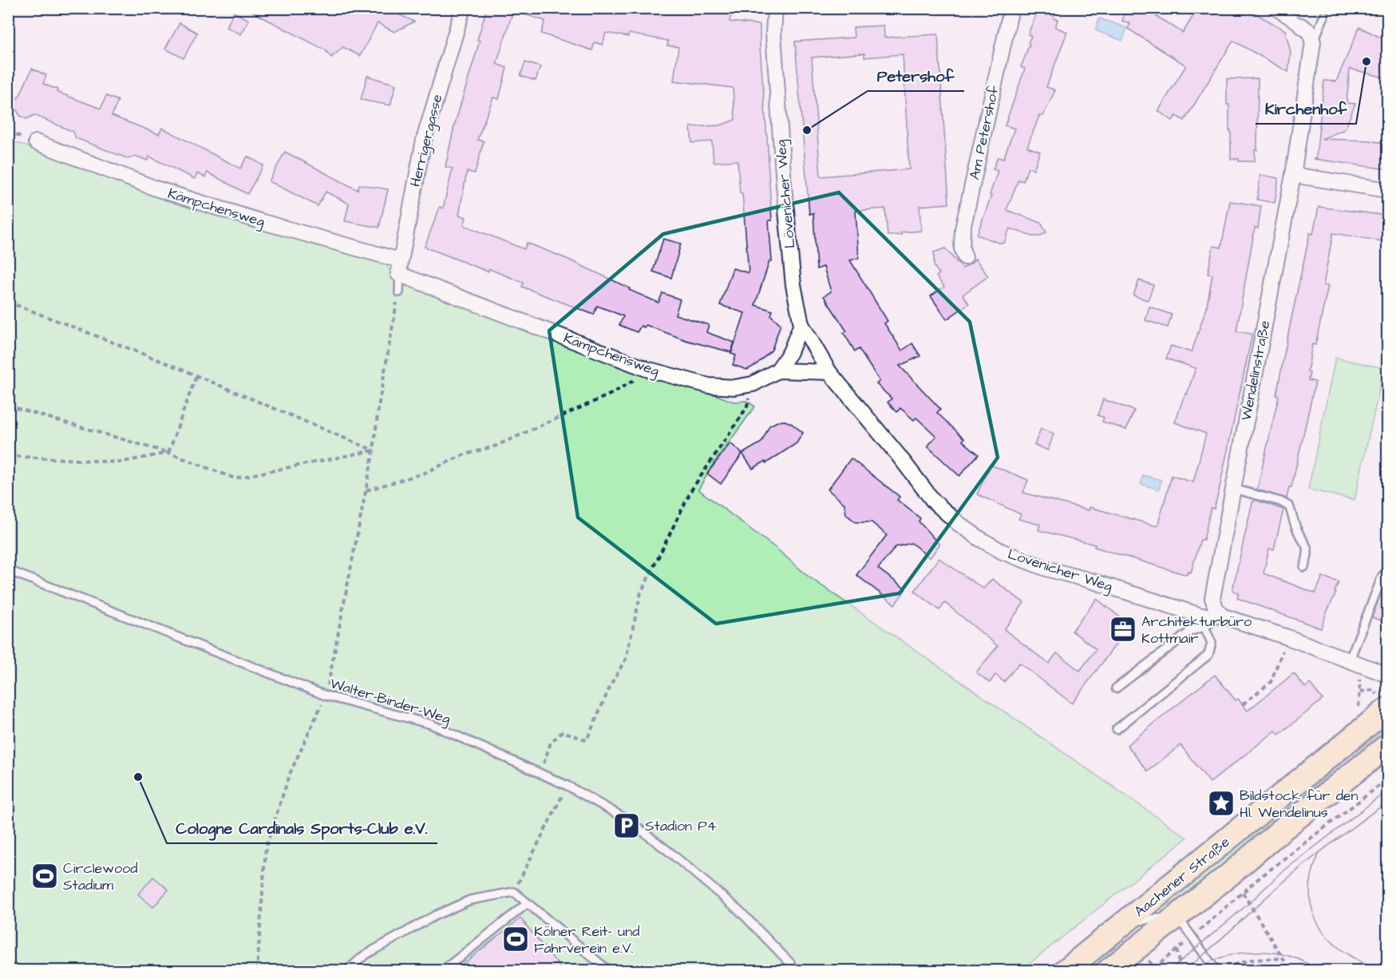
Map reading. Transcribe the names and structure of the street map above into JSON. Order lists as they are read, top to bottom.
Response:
{
  "streets": {
    "main road": ["Aachener Straße"],
    "street": [
      "Am Petershof",
      "Herrigergasse",
      "Lövenicher Weg",
      "Kämpchensweg",
      "Wendelinstraße"
    ],
    "lane": ["Walter-Binder-Weg"]
  },
  "crossings": [
    ["Herrigergasse", "Kämpchensweg"],
    ["Lövenicher Weg", "Kämpchensweg"],
    ["Lövenicher Weg", "Wendelinstraße"]
  ],
  "places": {
    "other": ["Kirchenhof", "Petershof", "Cologne Cardinals Sports-Club e.V."],
    "office": ["Architekturbüro Kottmair"],
    "place": ["Bildstock für den Hl. Wendelinus"],
    "parking": ["Stadion P4"],
    "sports": ["Circlewood Stadium", "Kölner Reit- und Fahrverein e.V."]
  }
}
